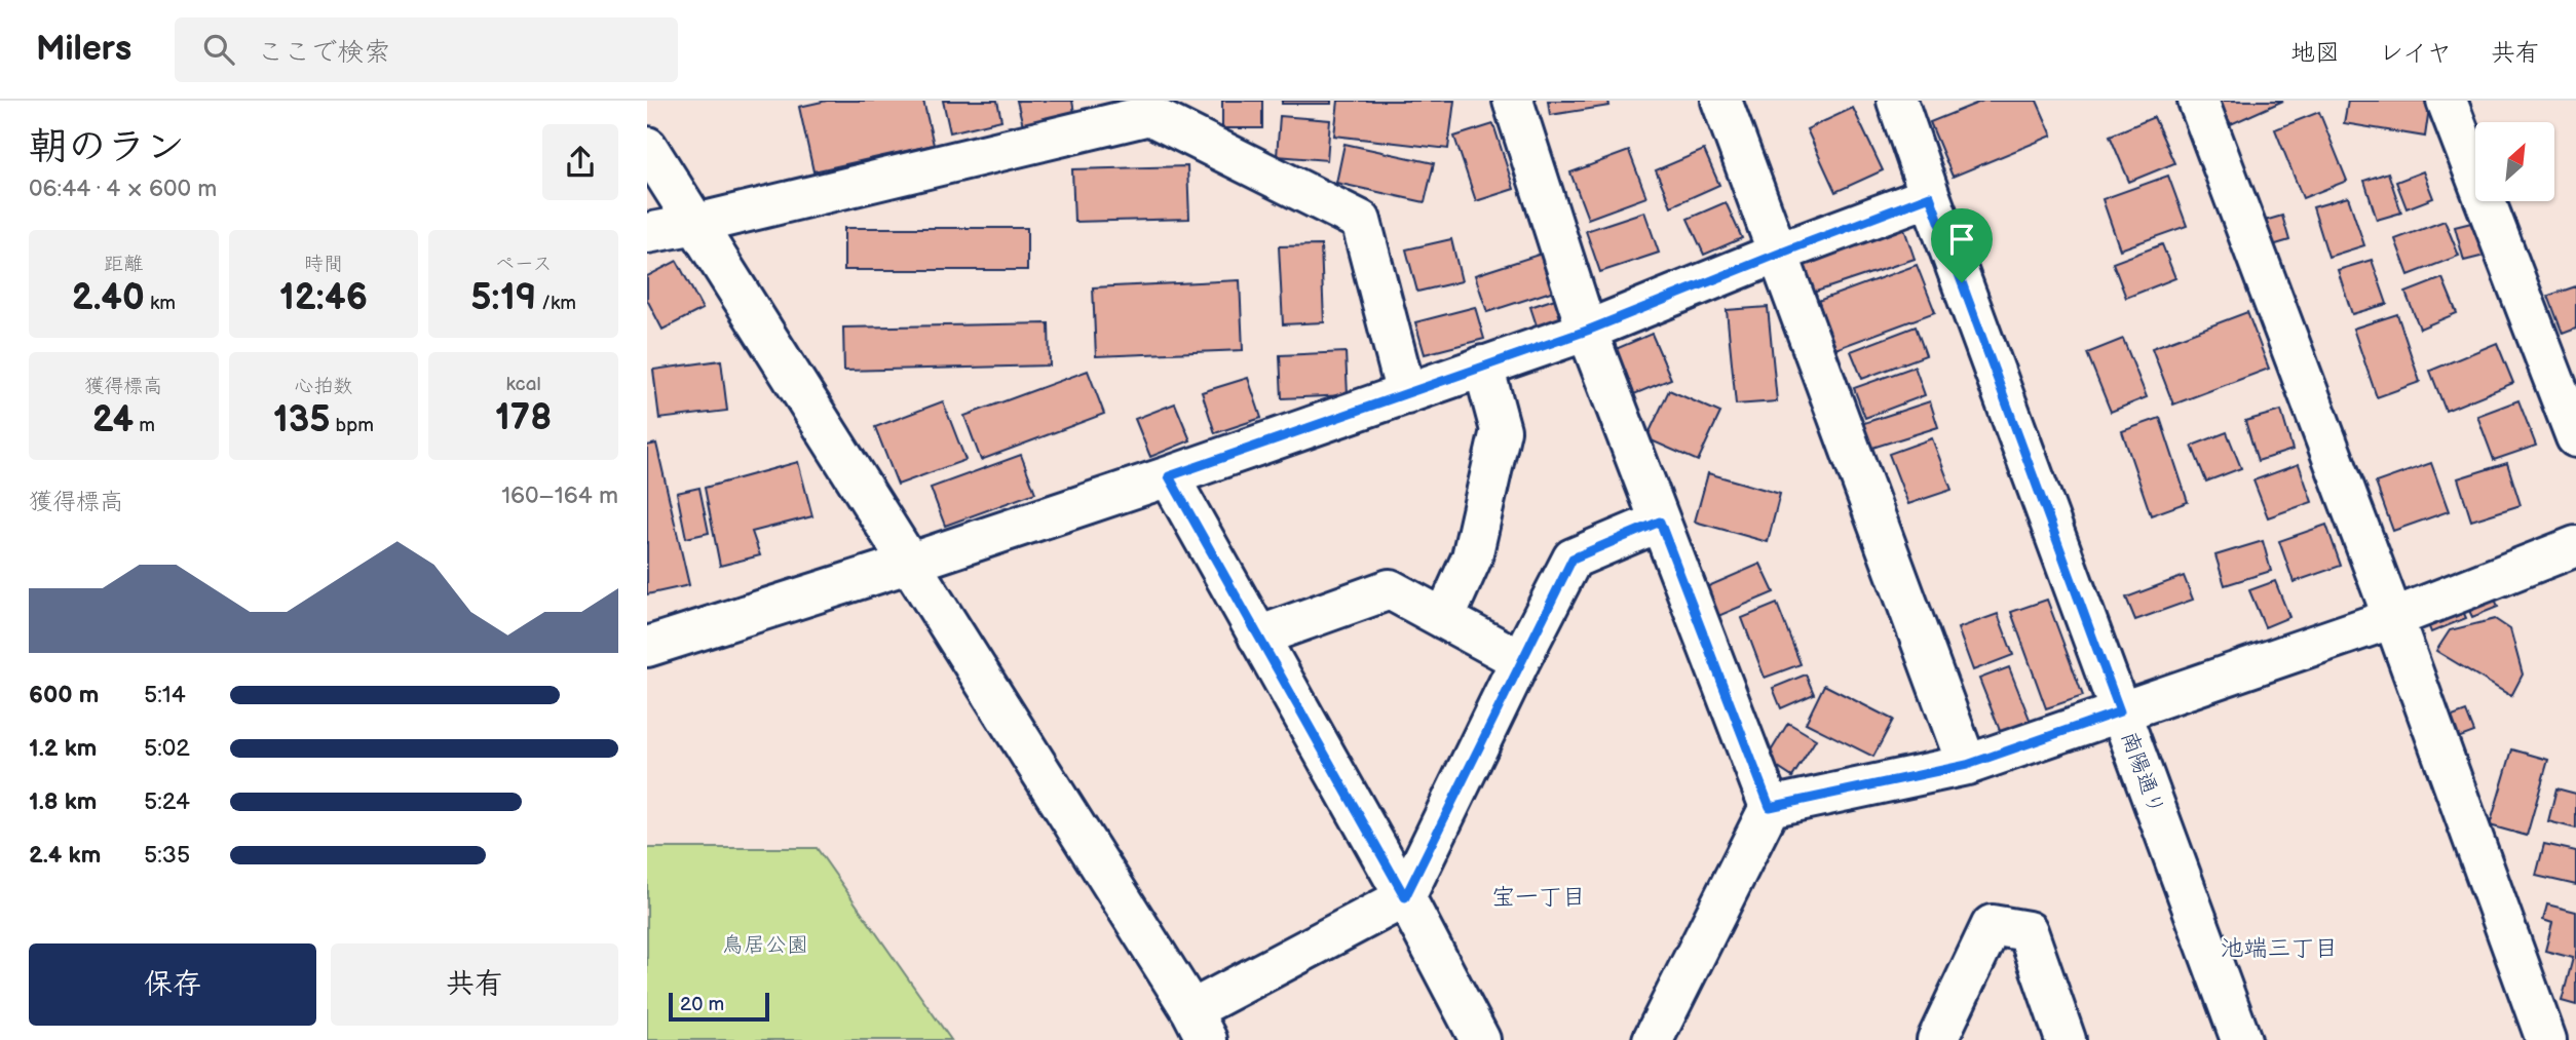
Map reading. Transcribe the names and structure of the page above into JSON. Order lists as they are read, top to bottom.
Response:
{
  "streets": {
    "street": ["南陽通り"]
  },
  "districts": ["宝一丁目", "池端三丁目"],
  "parks": ["鳥居公園"],
  "scale_bar": "20 m",
  "north": "top right",
  "page": {
    "header": "Milers",
    "search": "ここで検索",
    "nav": ["地図", "レイヤ", "共有"],
    "heading": ["朝のラン", "06:44 · 4 × 600 m"],
    "stats": [
      ["距離", "2.40 km"],
      ["時間", "12:46"],
      ["ペース", "5:19 /km"],
      ["獲得標高", "24 m"],
      ["心拍数", "135 bpm"],
      ["kcal", "178"]
    ],
    "chart": ["獲得標高", "160–164 m"],
    "list": [
      {
        "name": "600 m",
        "note": "5:14"
      },
      {
        "name": "1.2 km",
        "note": "5:02"
      },
      {
        "name": "1.8 km",
        "note": "5:24"
      },
      {
        "name": "2.4 km",
        "note": "5:35"
      }
    ],
    "buttons": ["保存", "共有"],
    "scale": "20 m"
  }
}
